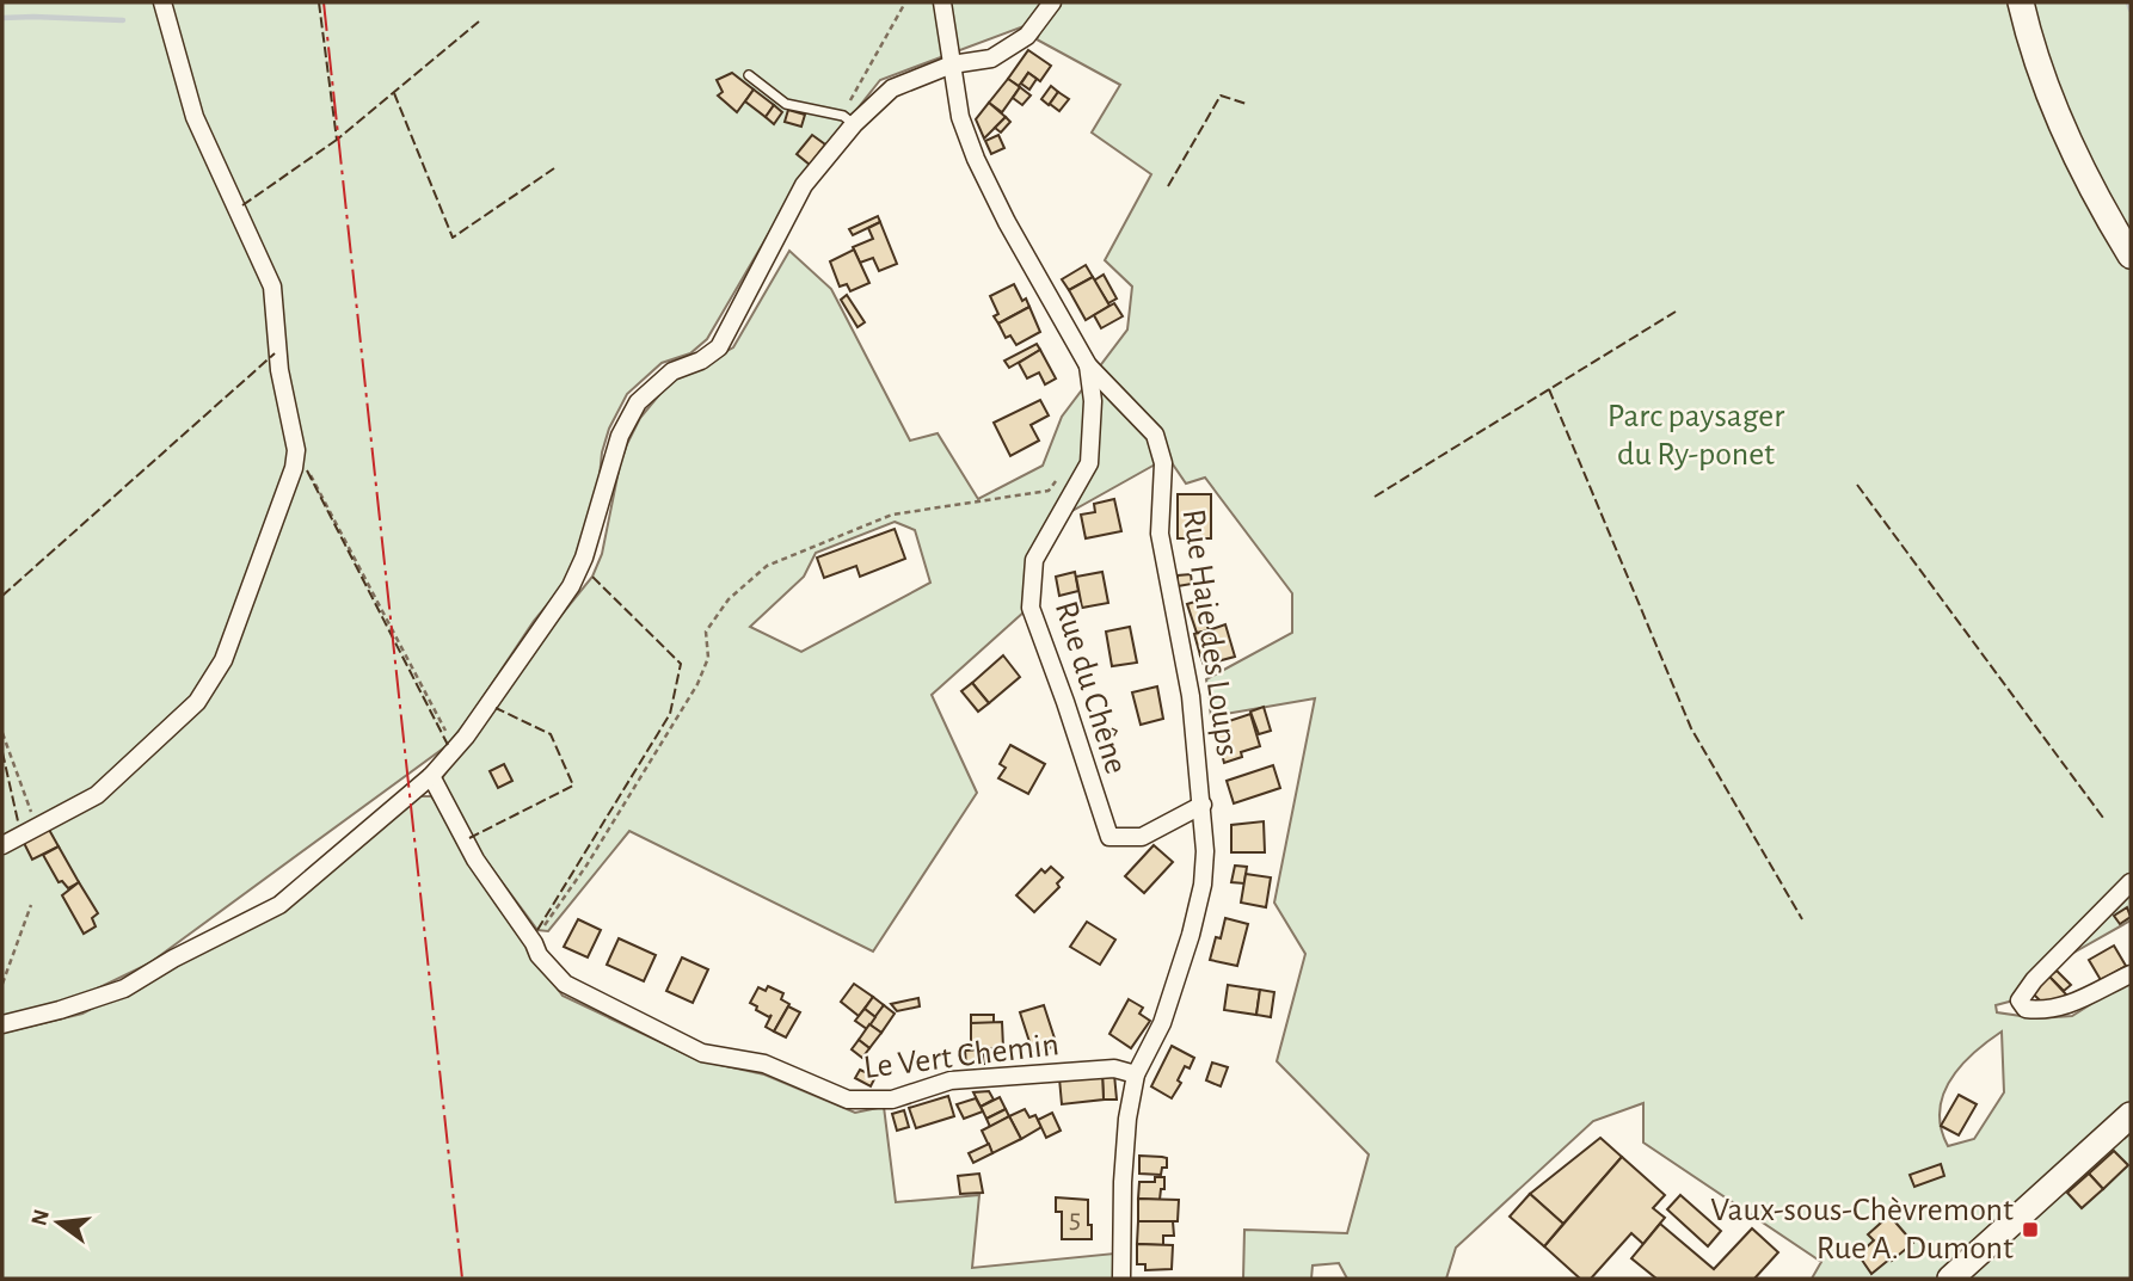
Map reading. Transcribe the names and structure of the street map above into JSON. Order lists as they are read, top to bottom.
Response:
{
  "streets": {
    "street": ["Rue Haie des Loups", "Rue du Chêne", "Le Vert Chemin"]
  },
  "crossings": [
    ["Rue Haie des Loups", "Rue du Chêne"],
    ["Rue Haie des Loups", "Le Vert Chemin"]
  ],
  "parks": ["Parc paysager du Ry-ponet"],
  "places": {
    "transit": ["Vaux-sous-Chèvremont Rue A. Dumont"]
  },
  "house_numbers": ["5"],
  "north": "left"
}
